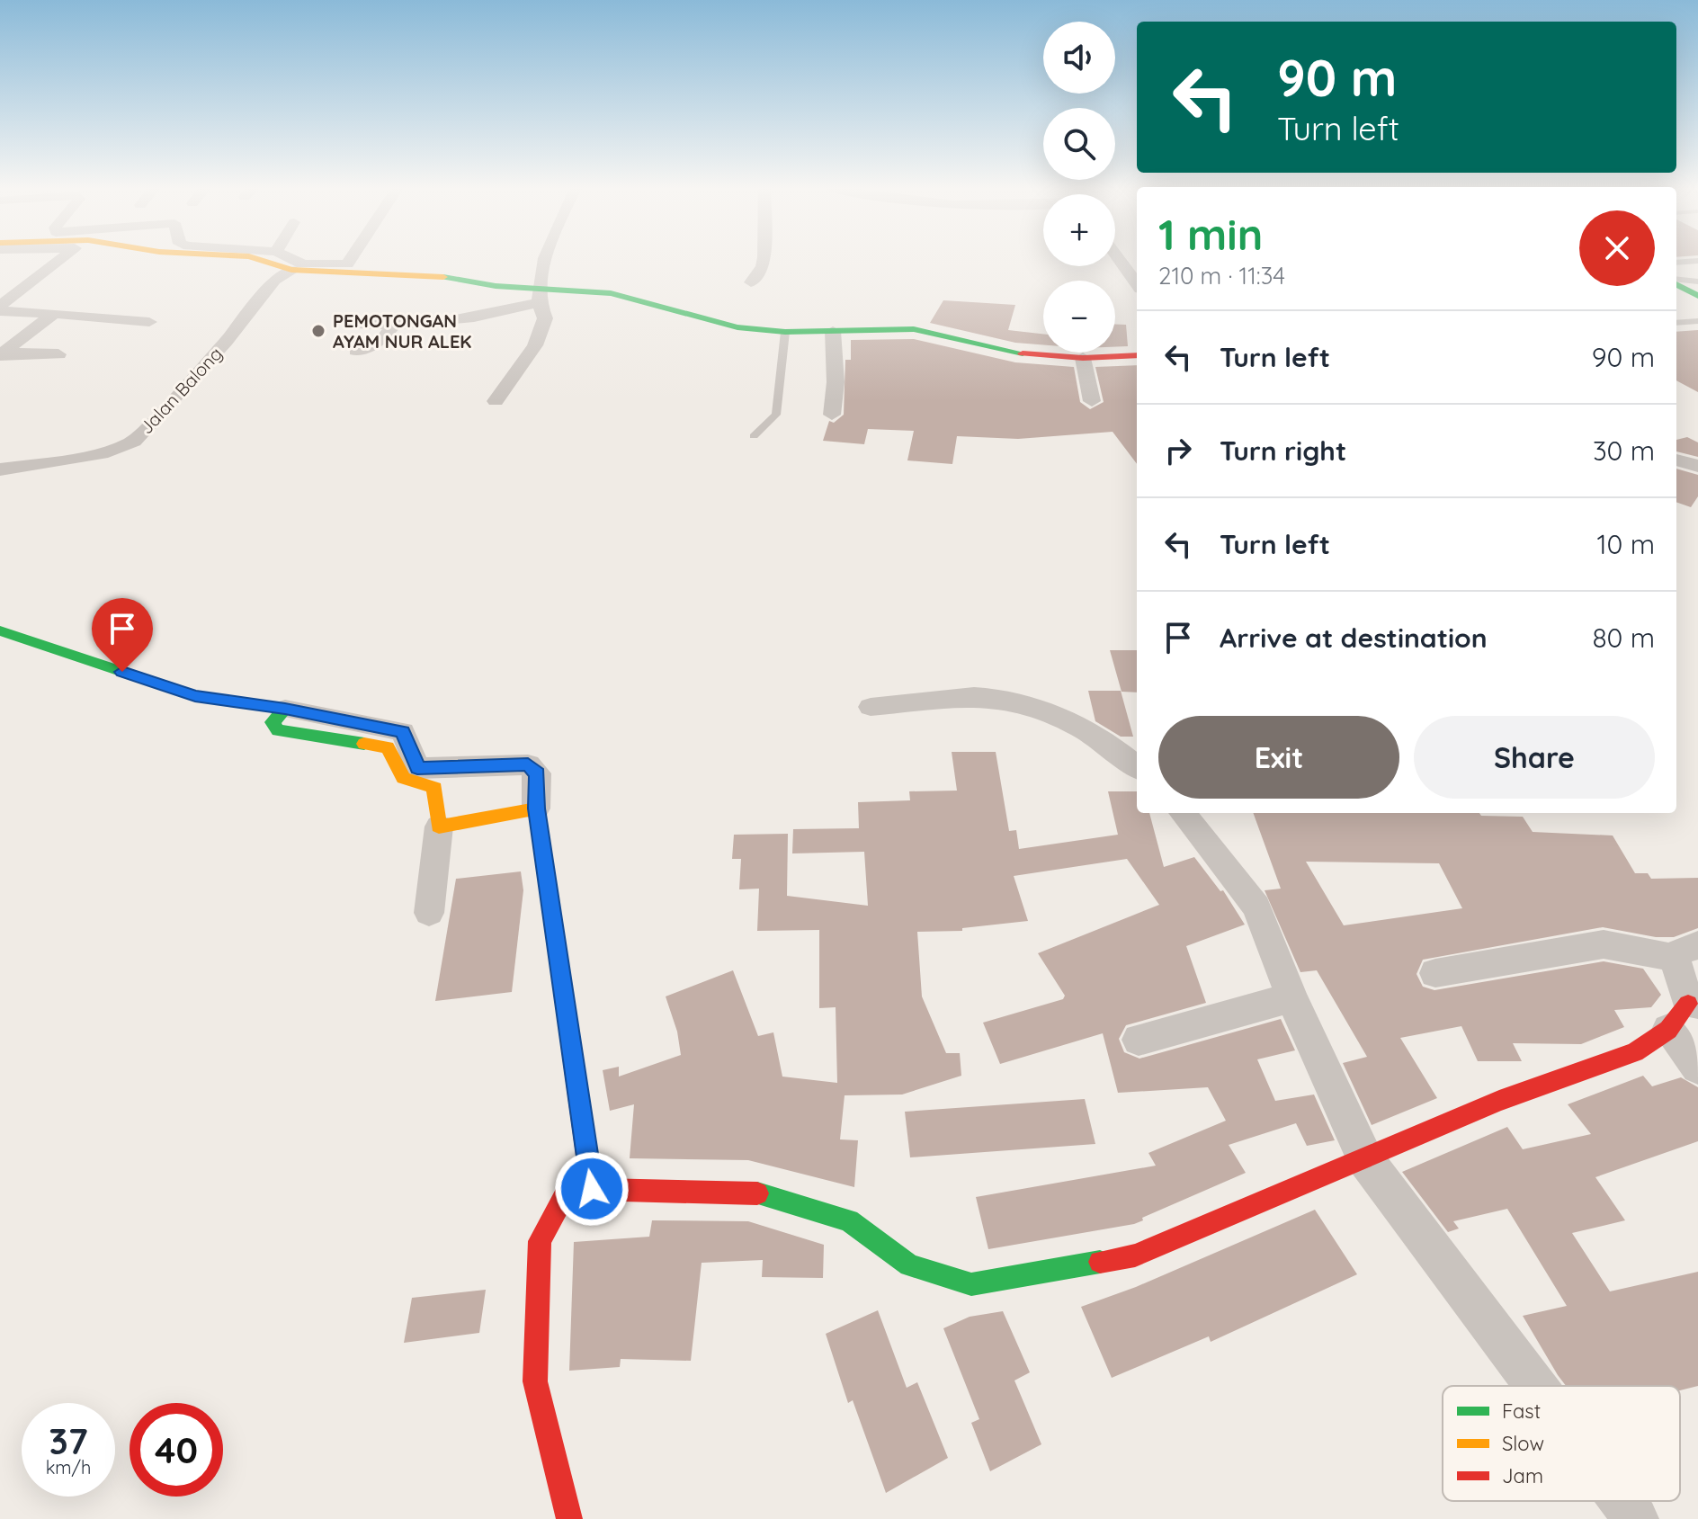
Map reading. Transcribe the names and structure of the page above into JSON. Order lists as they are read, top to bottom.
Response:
{
  "streets": {
    "street": ["Jalan Balong"]
  },
  "places": ["PEMOTONGAN AYAM NUR ALEK"],
  "legend": ["Fast", "Slow", "Jam"],
  "page": {
    "map_buttons": ["+", "−"],
    "turn": ["90 m", "Turn left"],
    "heading": ["1 min", "210 m · 11:34"],
    "list": [
      {
        "name": "Turn left",
        "value": "90 m"
      },
      {
        "name": "Turn right",
        "value": "30 m"
      },
      {
        "name": "Turn left",
        "value": "10 m"
      },
      {
        "name": "Arrive at destination",
        "value": "80 m"
      }
    ],
    "buttons": ["Exit", "Share"],
    "speed": "37 km/h",
    "limit": "40"
  }
}
